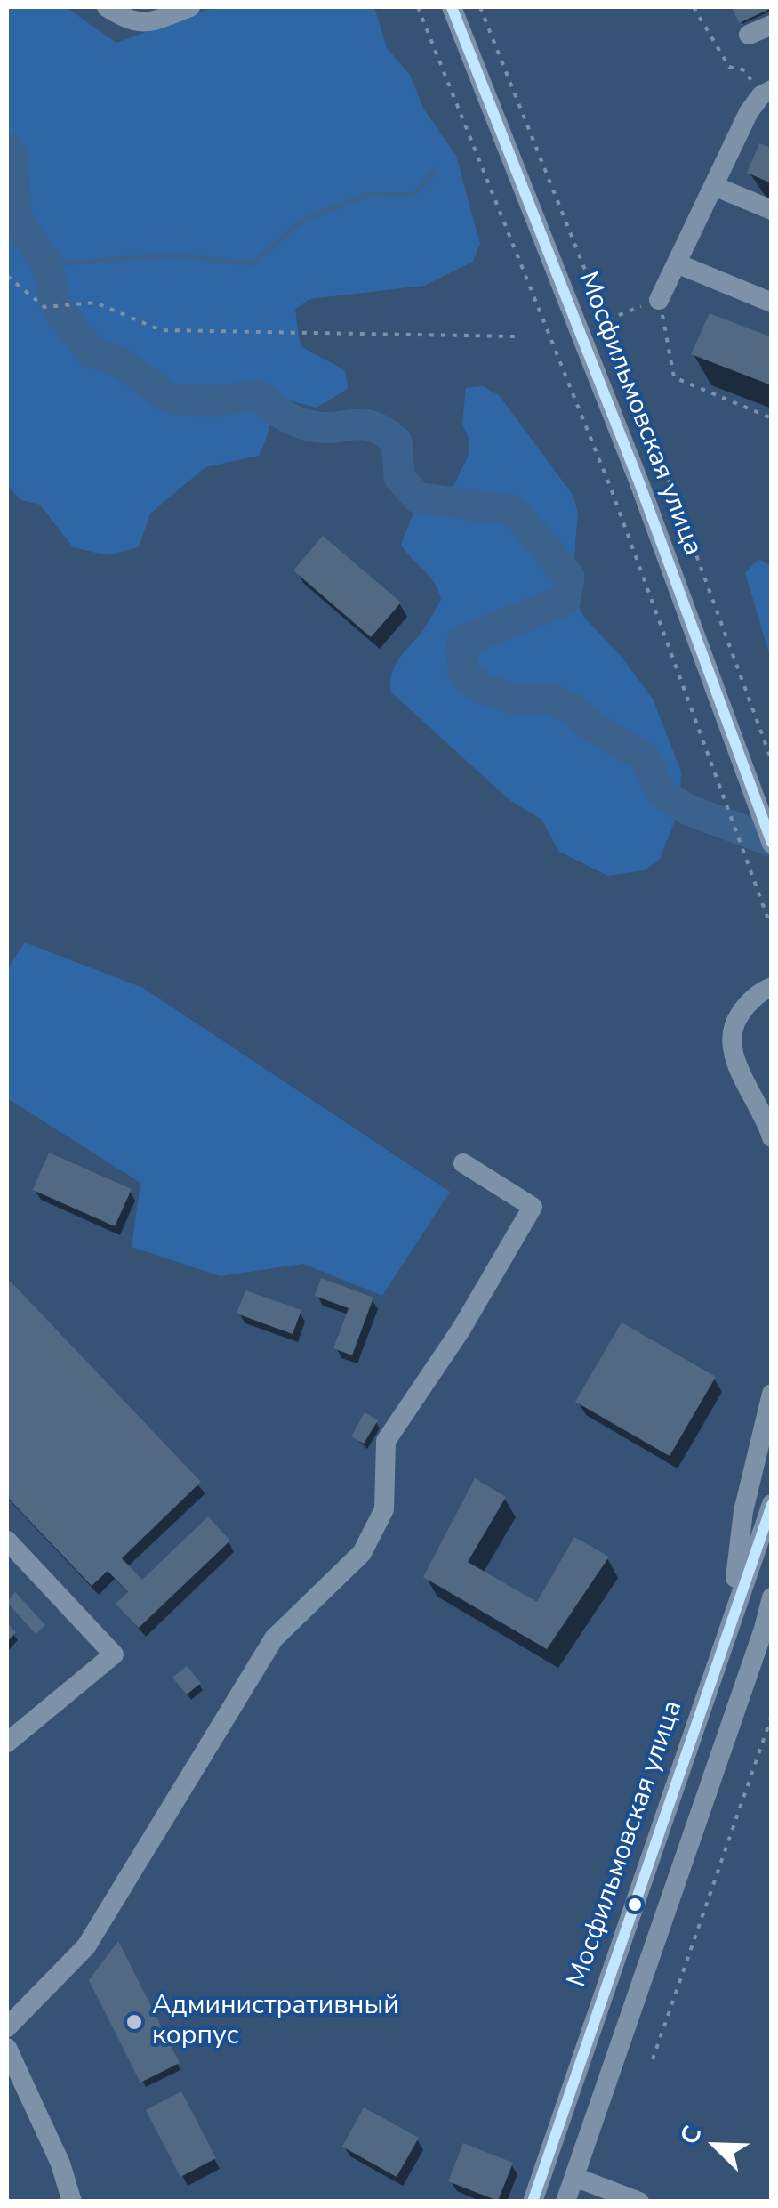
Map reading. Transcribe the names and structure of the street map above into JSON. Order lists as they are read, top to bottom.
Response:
{
  "streets": {
    "street": ["Мосфильмовская улица"]
  },
  "places": ["Административный корпус"],
  "north": "top left"
}
